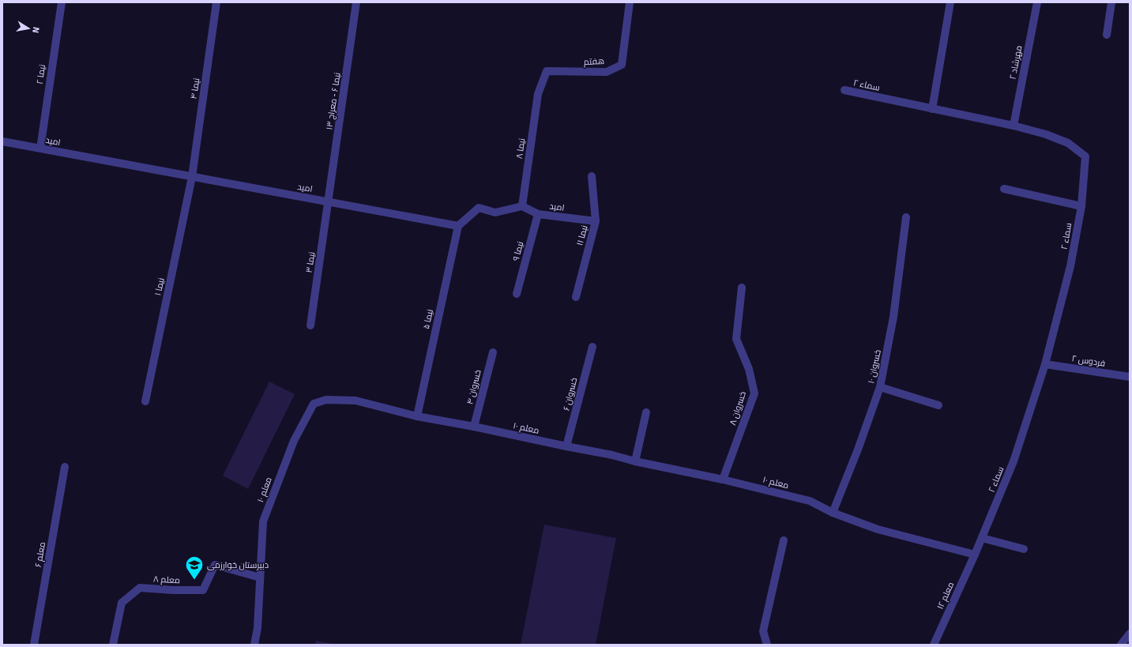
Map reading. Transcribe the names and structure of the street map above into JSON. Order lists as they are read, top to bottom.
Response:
{
  "streets": {
    "street": [
      "هفتم",
      "مهرشاد ۲",
      "نیما ۲",
      "سماء ۲",
      "نیما ۴",
      "نیما ۶ - معراج ۱۳",
      "امید",
      "نیما ۸",
      "نیما ۱۱",
      "نیما ۹",
      "نیما ۳",
      "نیما ۱",
      "نیما ۵",
      "فردوس ۲",
      "خسروان ۱۰",
      "خسروان ۴",
      "خسروان ۶",
      "خسروان ۸",
      "معلم ۱۰",
      "معلم ۶",
      "معلم ۸",
      "معلم ۱۲"
    ]
  },
  "crossings": [
    ["هفتم", "نیما ۸"],
    ["مهرشاد ۲", "سماء ۲"],
    ["نیما ۲", "امید"],
    ["سماء ۲", "فردوس ۲"],
    ["سماء ۲", "معلم ۱۰"],
    ["سماء ۲", "معلم ۱۲"],
    ["نیما ۴", "امید"],
    ["نیما ۴", "نیما ۱"],
    ["نیما ۶ - معراج ۱۳", "امید"],
    ["نیما ۶ - معراج ۱۳", "نیما ۳"],
    ["امید", "نیما ۸"],
    ["امید", "نیما ۱۱"],
    ["امید", "نیما ۹"],
    ["امید", "نیما ۳"],
    ["امید", "نیما ۱"],
    ["امید", "نیما ۵"],
    ["نیما ۵", "معلم ۱۰"],
    ["خسروان ۱۰", "معلم ۱۰"],
    ["خسروان ۴", "معلم ۱۰"],
    ["خسروان ۶", "معلم ۱۰"],
    ["خسروان ۸", "معلم ۱۰"],
    ["معلم ۱۰", "معلم ۸"],
    ["معلم ۱۰", "معلم ۱۲"]
  ],
  "places": {
    "school or university": ["دبیرستان خوارزمی"]
  },
  "north": "right"
}
